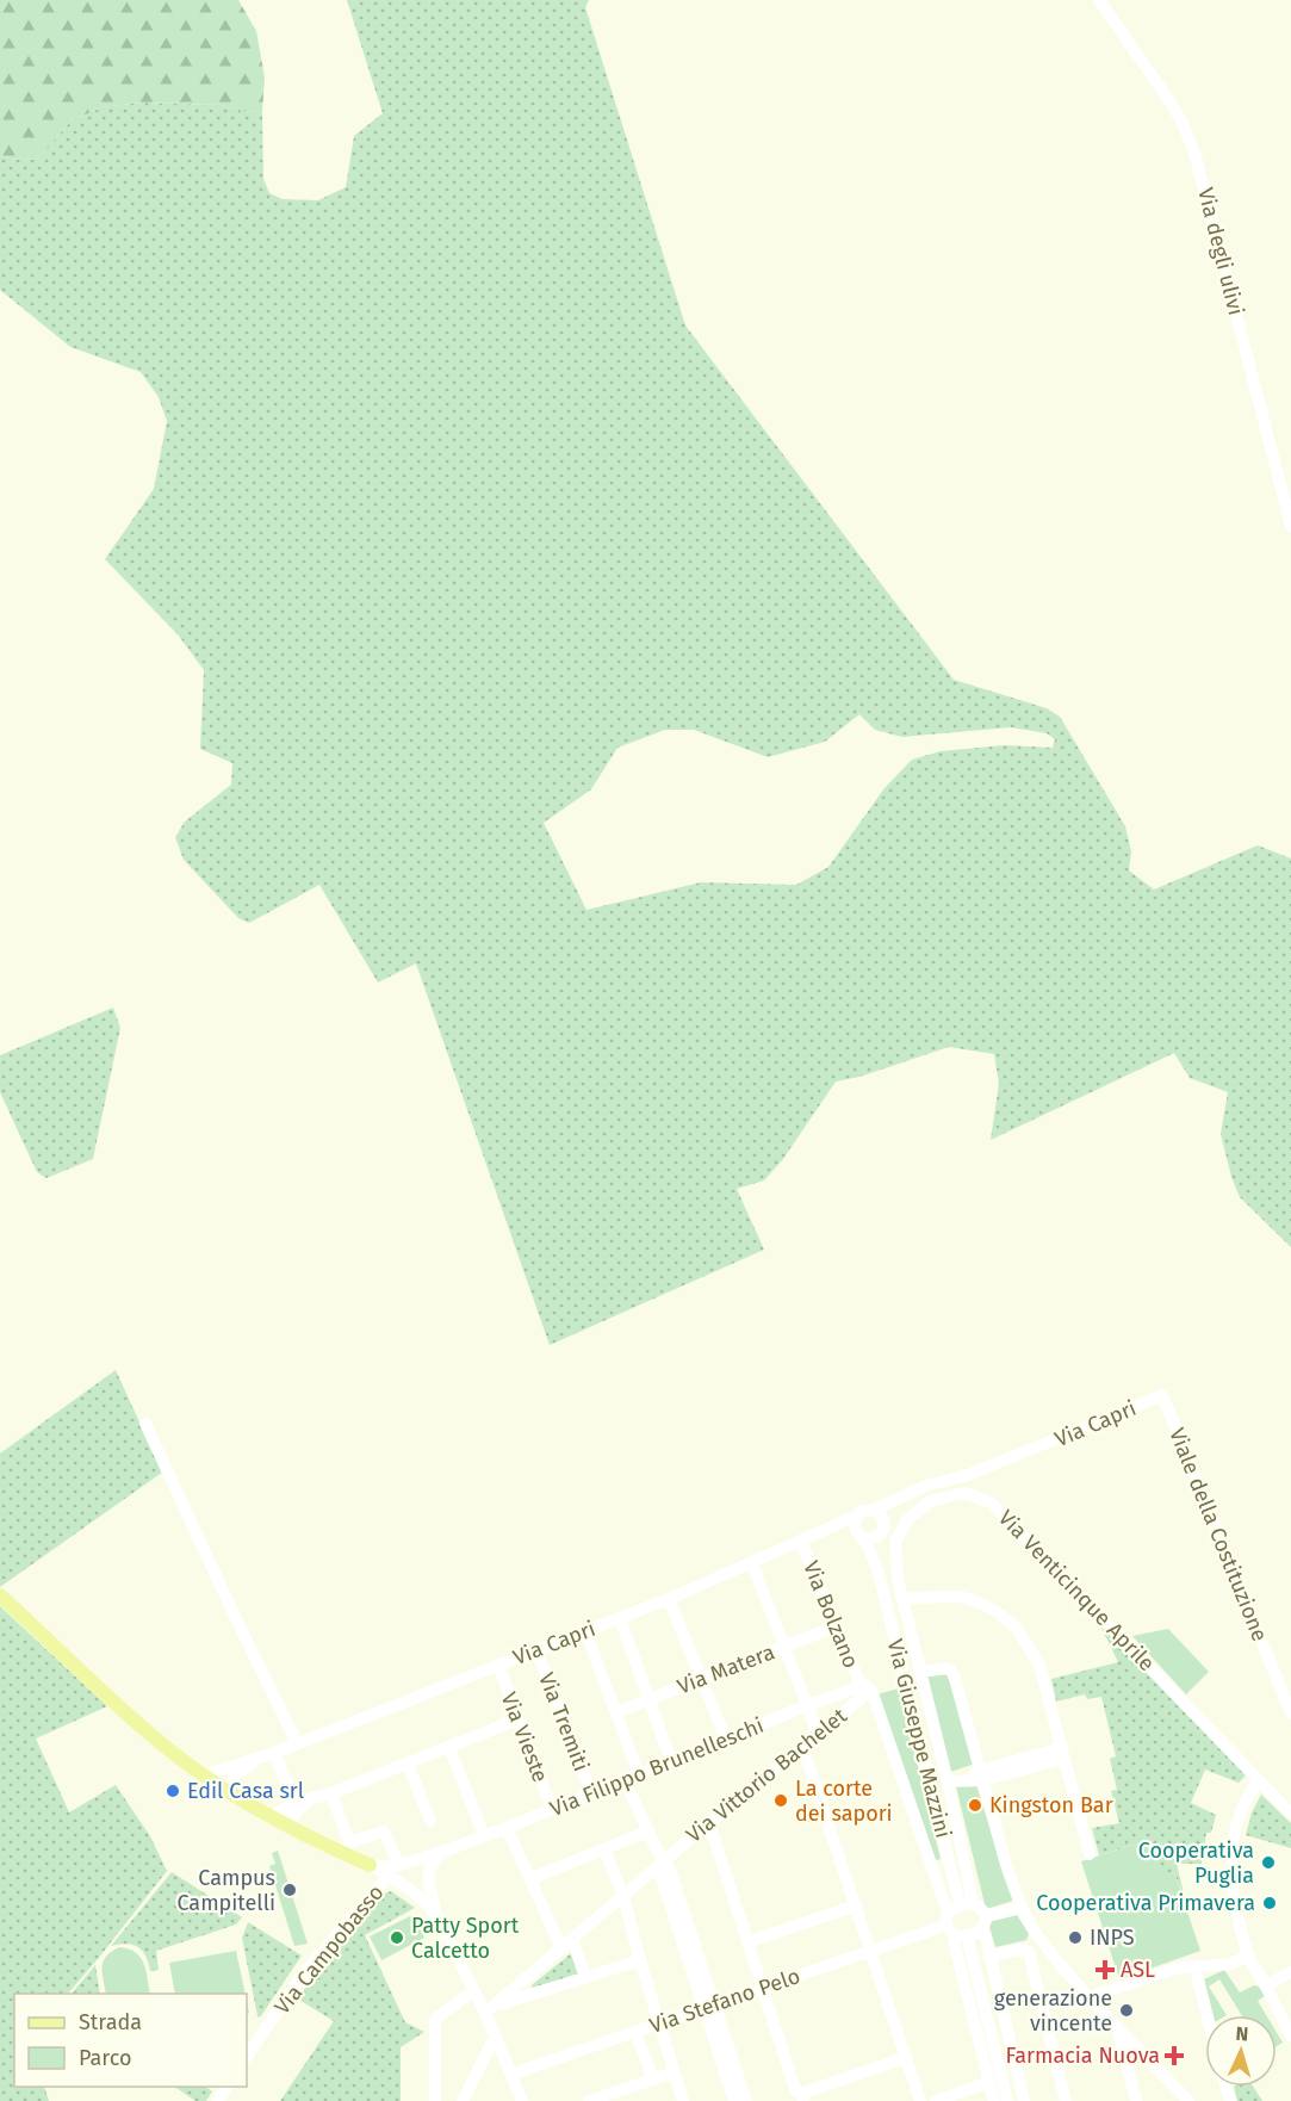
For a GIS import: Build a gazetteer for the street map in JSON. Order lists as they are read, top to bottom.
{
  "streets": {
    "street": [
      "Via degli ulivi",
      "Via Capri",
      "Viale della Costituzione",
      "Via Venticinque Aprile",
      "Via Bolzano",
      "Via Matera",
      "Via Tremiti",
      "Via Vieste",
      "Via Giuseppe Mazzini",
      "Via Filippo Brunelleschi",
      "Via Vittorio Bachelet",
      "Via Campobasso",
      "Via Stefano Pelo"
    ]
  },
  "crossings": [
    ["Via Capri", "Viale della Costituzione"],
    ["Via Capri", "Via Bolzano"],
    ["Via Capri", "Via Tremiti"],
    ["Via Capri", "Via Vieste"],
    ["Via Capri", "Via Giuseppe Mazzini"],
    ["Via Venticinque Aprile", "Via Bolzano"],
    ["Via Venticinque Aprile", "Via Giuseppe Mazzini"],
    ["Via Venticinque Aprile", "Via Stefano Pelo"],
    ["Via Bolzano", "Via Matera"],
    ["Via Bolzano", "Via Giuseppe Mazzini"],
    ["Via Bolzano", "Via Filippo Brunelleschi"],
    ["Via Bolzano", "Via Vittorio Bachelet"],
    ["Via Bolzano", "Via Stefano Pelo"],
    ["Via Tremiti", "Via Filippo Brunelleschi"],
    ["Via Vieste", "Via Filippo Brunelleschi"],
    ["Via Giuseppe Mazzini", "Via Stefano Pelo"],
    ["Via Filippo Brunelleschi", "Via Vittorio Bachelet"]
  ],
  "places": {
    "other": [
      "Edil Casa srl",
      "La corte dei sapori",
      "Kingston Bar",
      "Cooperativa Puglia",
      "Campus Campitelli",
      "Cooperativa Primavera",
      "Patty Sport Calcetto",
      "INPS",
      "generazione vincente"
    ],
    "health": ["ASL", "Farmacia Nuova"]
  },
  "legend": ["Strada", "Parco"],
  "north": "top"
}
